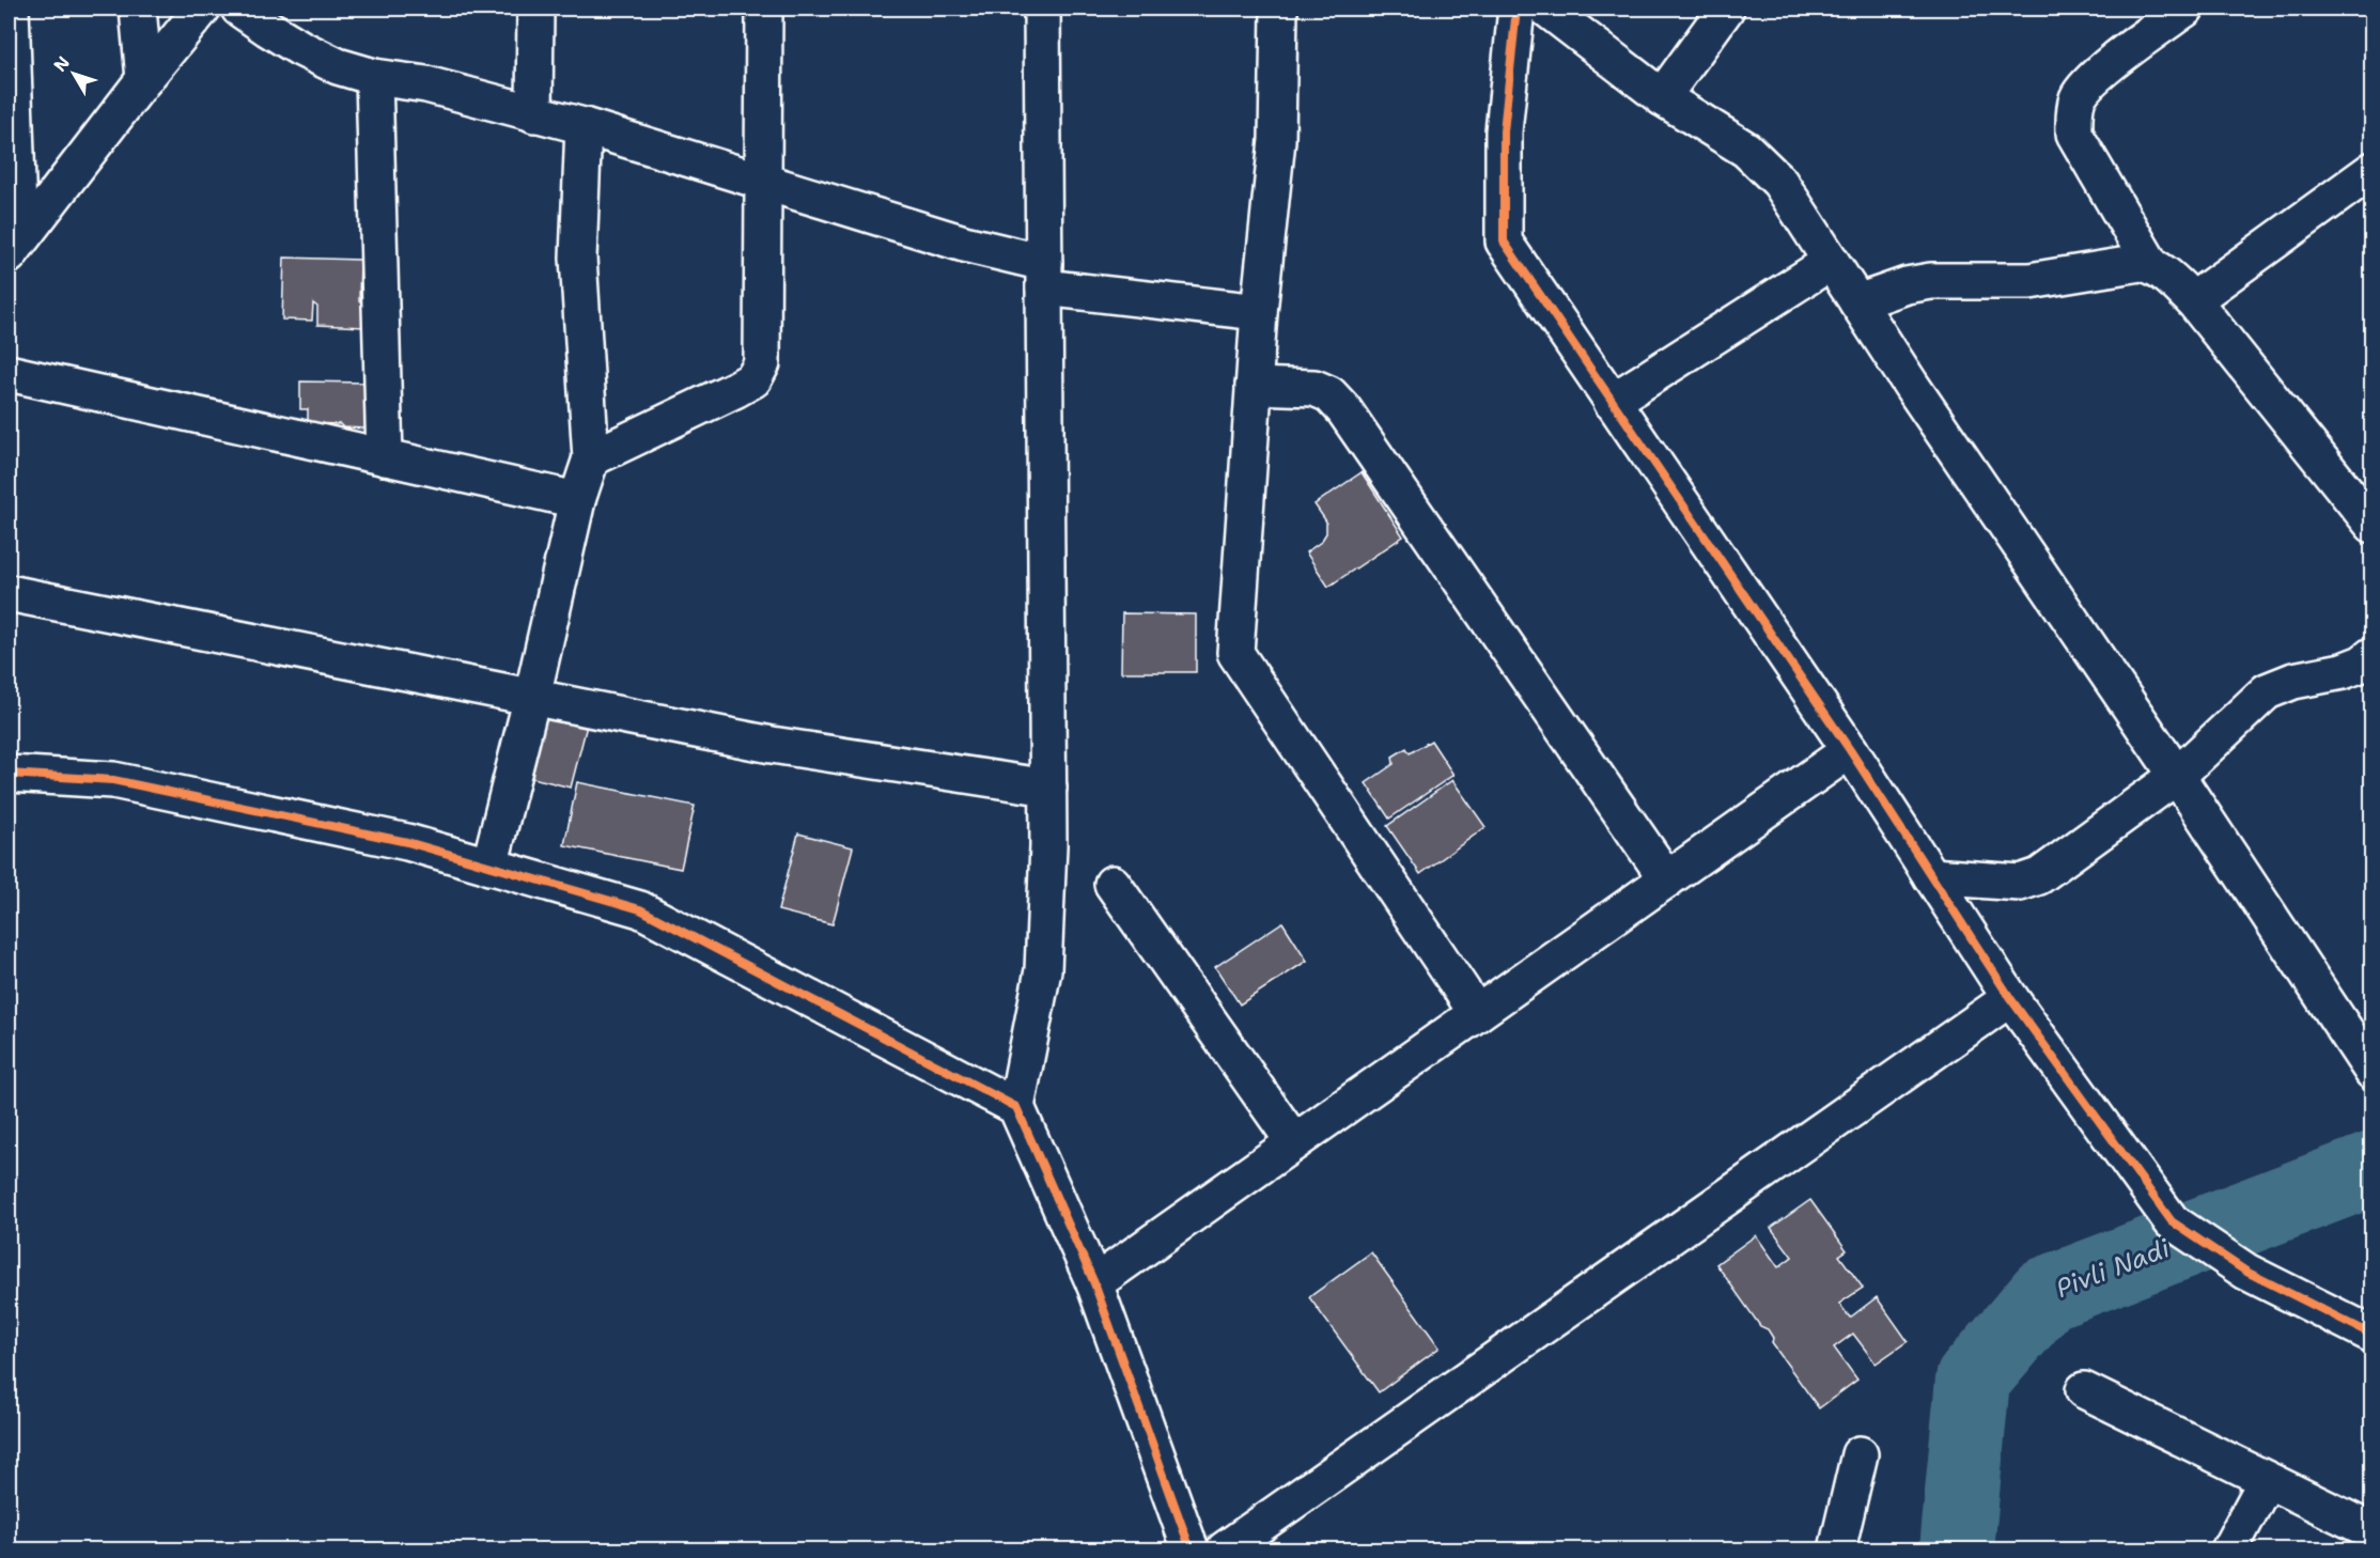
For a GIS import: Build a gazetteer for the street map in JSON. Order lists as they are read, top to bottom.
{
  "water": ["Pivli Nadi"],
  "north": "top left"
}
